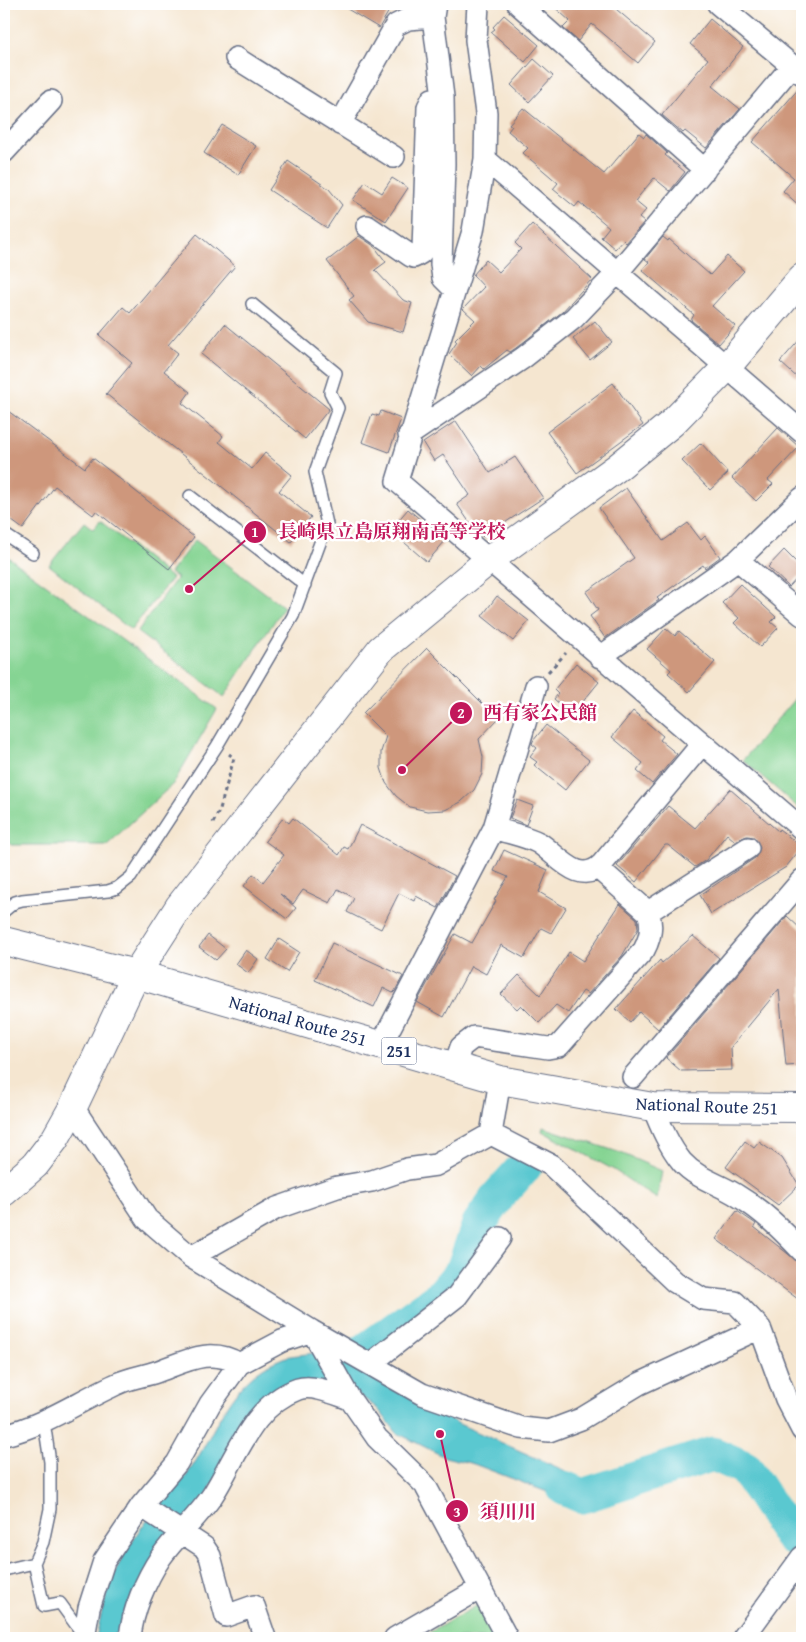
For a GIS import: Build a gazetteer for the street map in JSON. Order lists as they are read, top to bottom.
{
  "streets": {
    "main road": ["National Route 251", "251"]
  },
  "places": ["長崎県立島原翔南高等学校", "西有家公民館", "須川川"]
}
